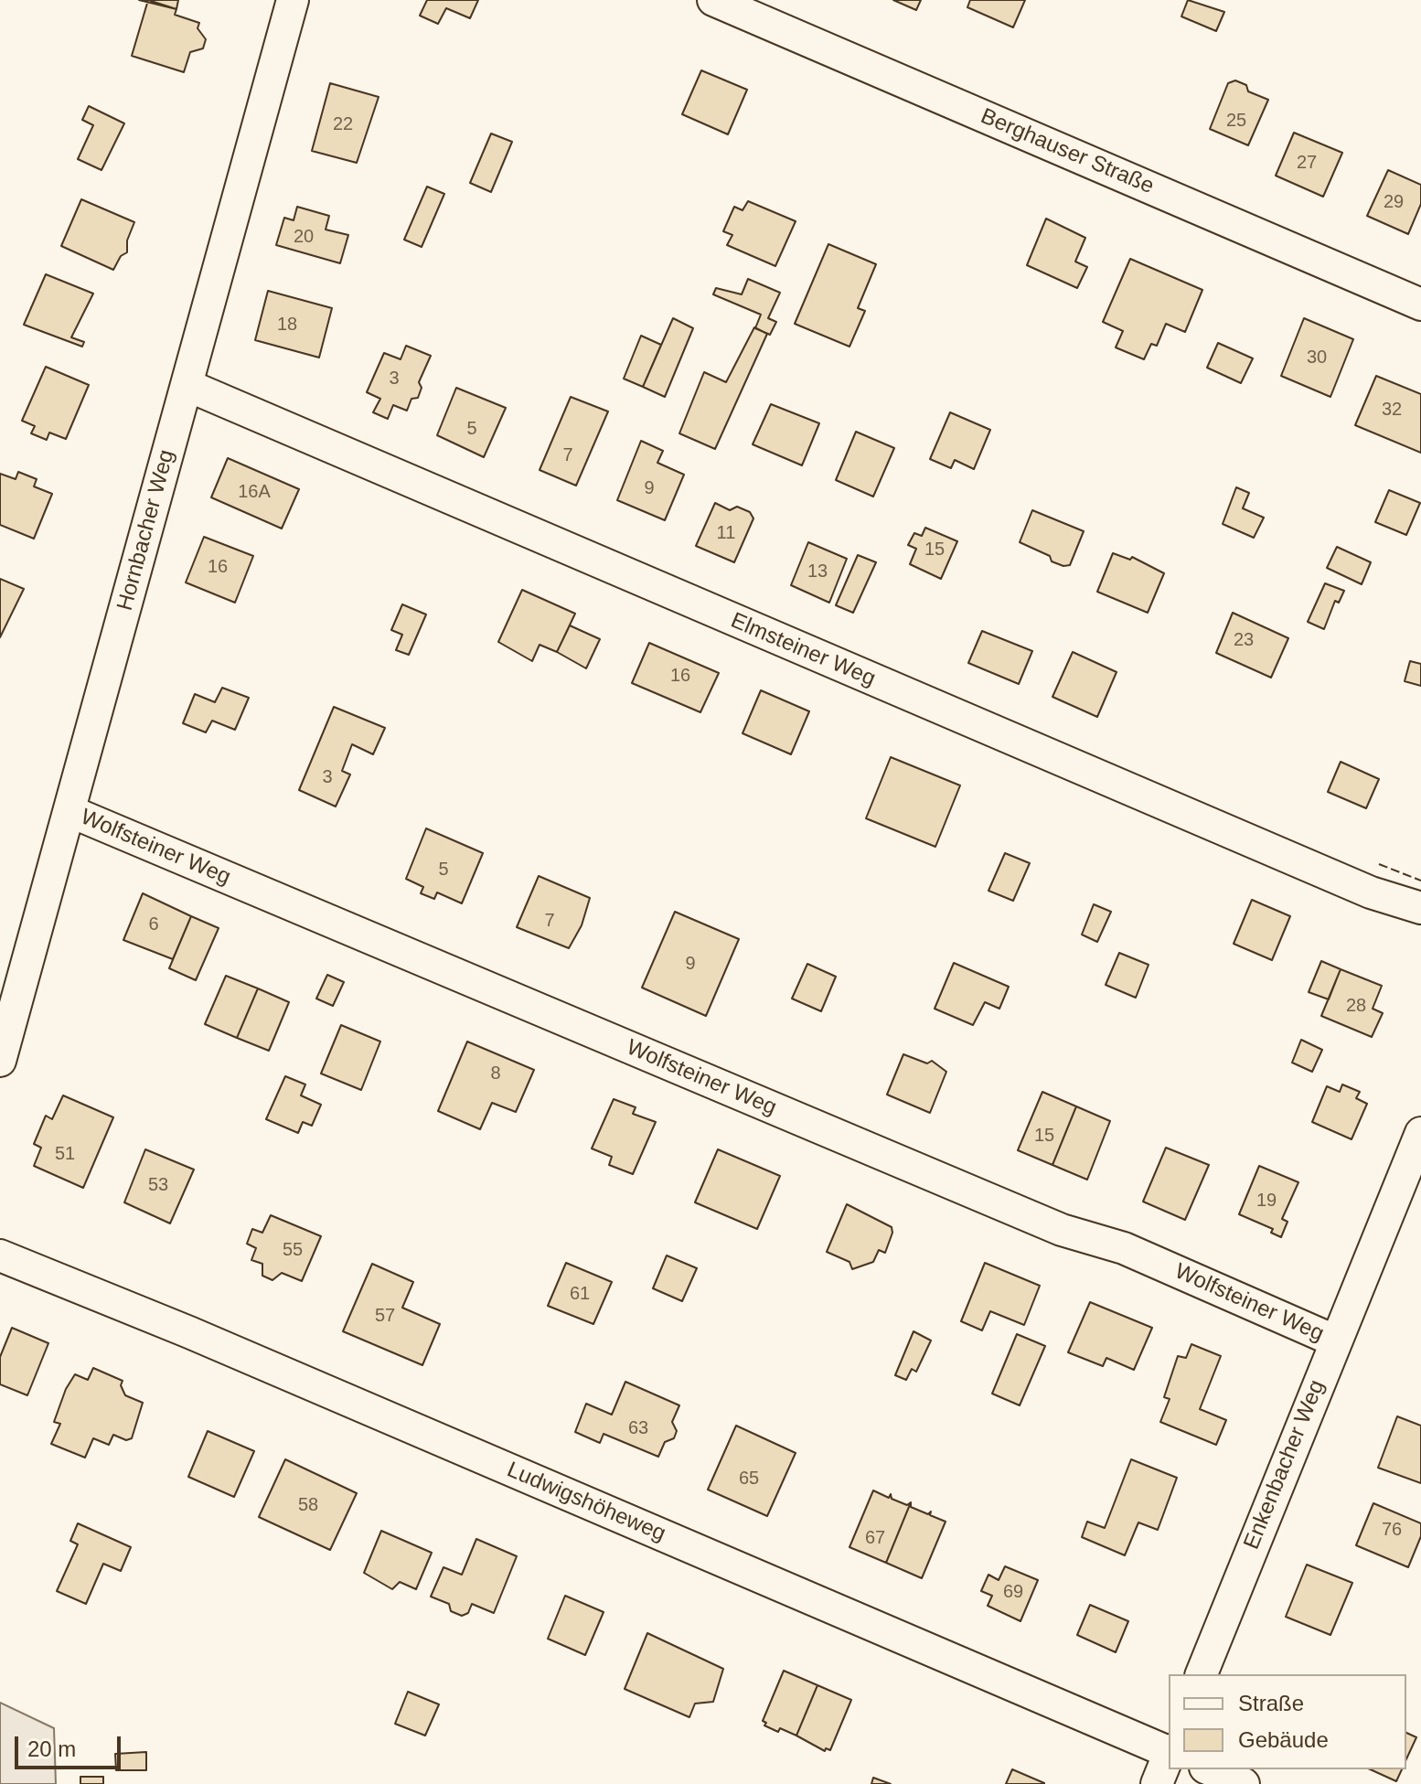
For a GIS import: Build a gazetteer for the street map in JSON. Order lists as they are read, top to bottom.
{
  "streets": {
    "street": [
      "Berghauser Straße",
      "Hornbacher Weg",
      "Elmsteiner Weg",
      "Wolfsteiner Weg",
      "Enkenbacher Weg",
      "Ludwigshöheweg"
    ]
  },
  "crossings": [
    ["Hornbacher Weg", "Elmsteiner Weg"],
    ["Hornbacher Weg", "Wolfsteiner Weg"],
    ["Wolfsteiner Weg", "Enkenbacher Weg"]
  ],
  "house_numbers": [
    "25",
    "22",
    "27",
    "29",
    "20",
    "18",
    "30",
    "3",
    "32",
    "5",
    "7",
    "9",
    "16A",
    "11",
    "15",
    "16",
    "13",
    "23",
    "16",
    "3",
    "5",
    "7",
    "6",
    "9",
    "28",
    "8",
    "15",
    "51",
    "53",
    "19",
    "55",
    "61",
    "57",
    "63",
    "65",
    "58",
    "76",
    "67",
    "69"
  ],
  "legend": ["Straße", "Gebäude"],
  "scale_bar": "20 m"
}
